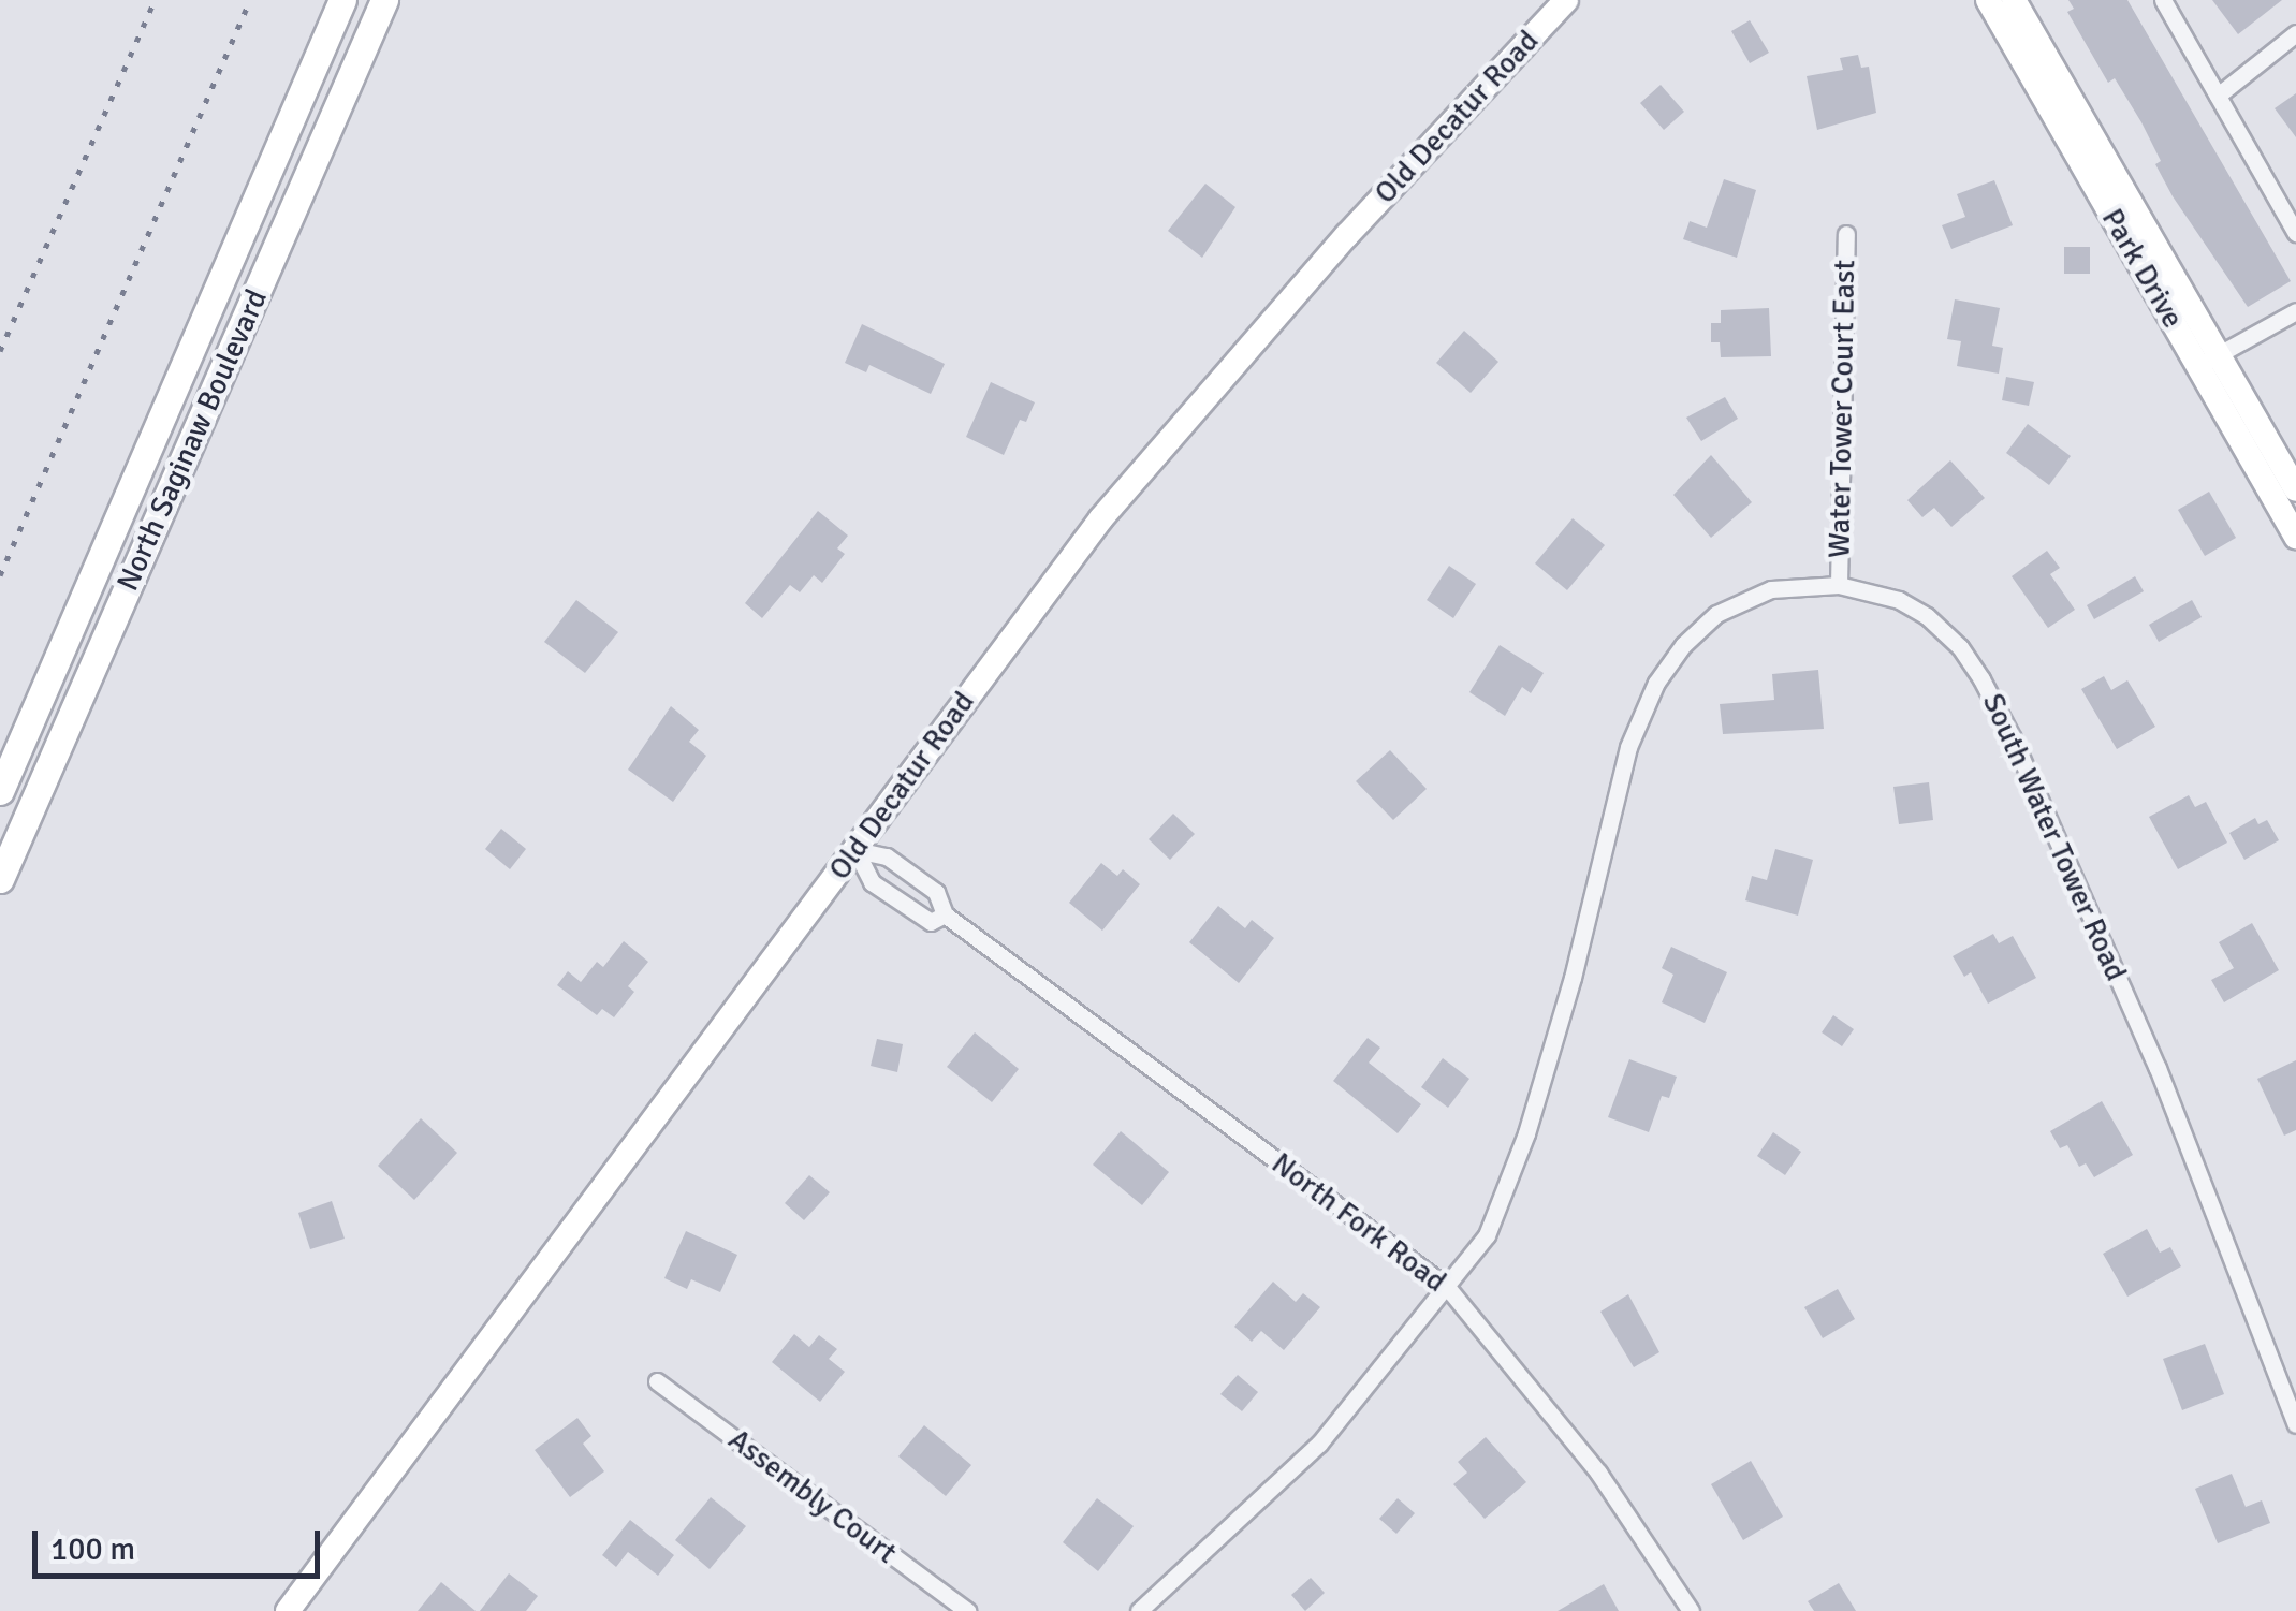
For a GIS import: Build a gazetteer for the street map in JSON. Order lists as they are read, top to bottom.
{
  "streets": {
    "main road": ["North Saginaw Boulevard"],
    "street": [
      "Old Decatur Road",
      "Park Drive",
      "Water Tower Court East",
      "South Water Tower Road",
      "North Fork Road",
      "Assembly Court"
    ]
  },
  "crossings": [
    ["Old Decatur Road", "North Fork Road"],
    ["Water Tower Court East", "South Water Tower Road"],
    ["South Water Tower Road", "North Fork Road"]
  ],
  "scale_bar": "100 m"
}
